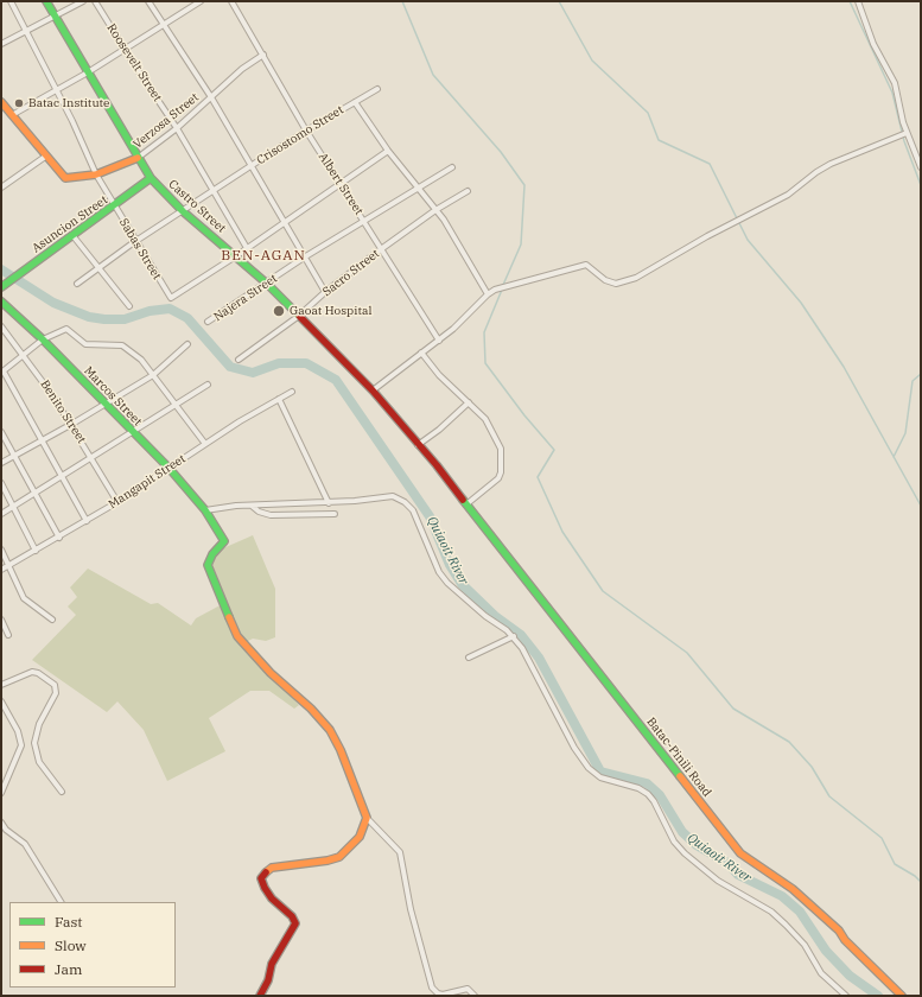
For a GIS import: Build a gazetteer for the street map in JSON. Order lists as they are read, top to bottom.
{
  "streets": {
    "main road": [
      "Verzosa Street",
      "Castro Street",
      "Asuncion Street",
      "Marcos Street",
      "Batac-Pinili Road"
    ],
    "street": [
      "Roosevelt Street",
      "Crisostomo Street",
      "Albert Street",
      "Sabas Street",
      "Sacro Street",
      "Najera Street",
      "Benito Street",
      "Mangapit Street"
    ]
  },
  "crossings": [
    ["Roosevelt Street", "Verzosa Street"],
    ["Roosevelt Street", "Crisostomo Street"],
    ["Verzosa Street", "Albert Street"],
    ["Verzosa Street", "Castro Street"],
    ["Verzosa Street", "Sabas Street"],
    ["Crisostomo Street", "Albert Street"],
    ["Crisostomo Street", "Castro Street"],
    ["Crisostomo Street", "Sabas Street"],
    ["Crisostomo Street", "Sacro Street"],
    ["Crisostomo Street", "Najera Street"],
    ["Albert Street", "Sacro Street"],
    ["Albert Street", "Najera Street"],
    ["Castro Street", "Asuncion Street"],
    ["Castro Street", "Sabas Street"],
    ["Castro Street", "Sacro Street"],
    ["Castro Street", "Najera Street"],
    ["Castro Street", "Batac-Pinili Road"],
    ["Asuncion Street", "Sabas Street"],
    ["Marcos Street", "Mangapit Street"],
    ["Benito Street", "Mangapit Street"]
  ],
  "districts": ["BEN-AGAN"],
  "water": ["Quiaoit River"],
  "places": ["Batac Institute", "Gaoat Hospital"],
  "legend": ["Fast", "Slow", "Jam"]
}
